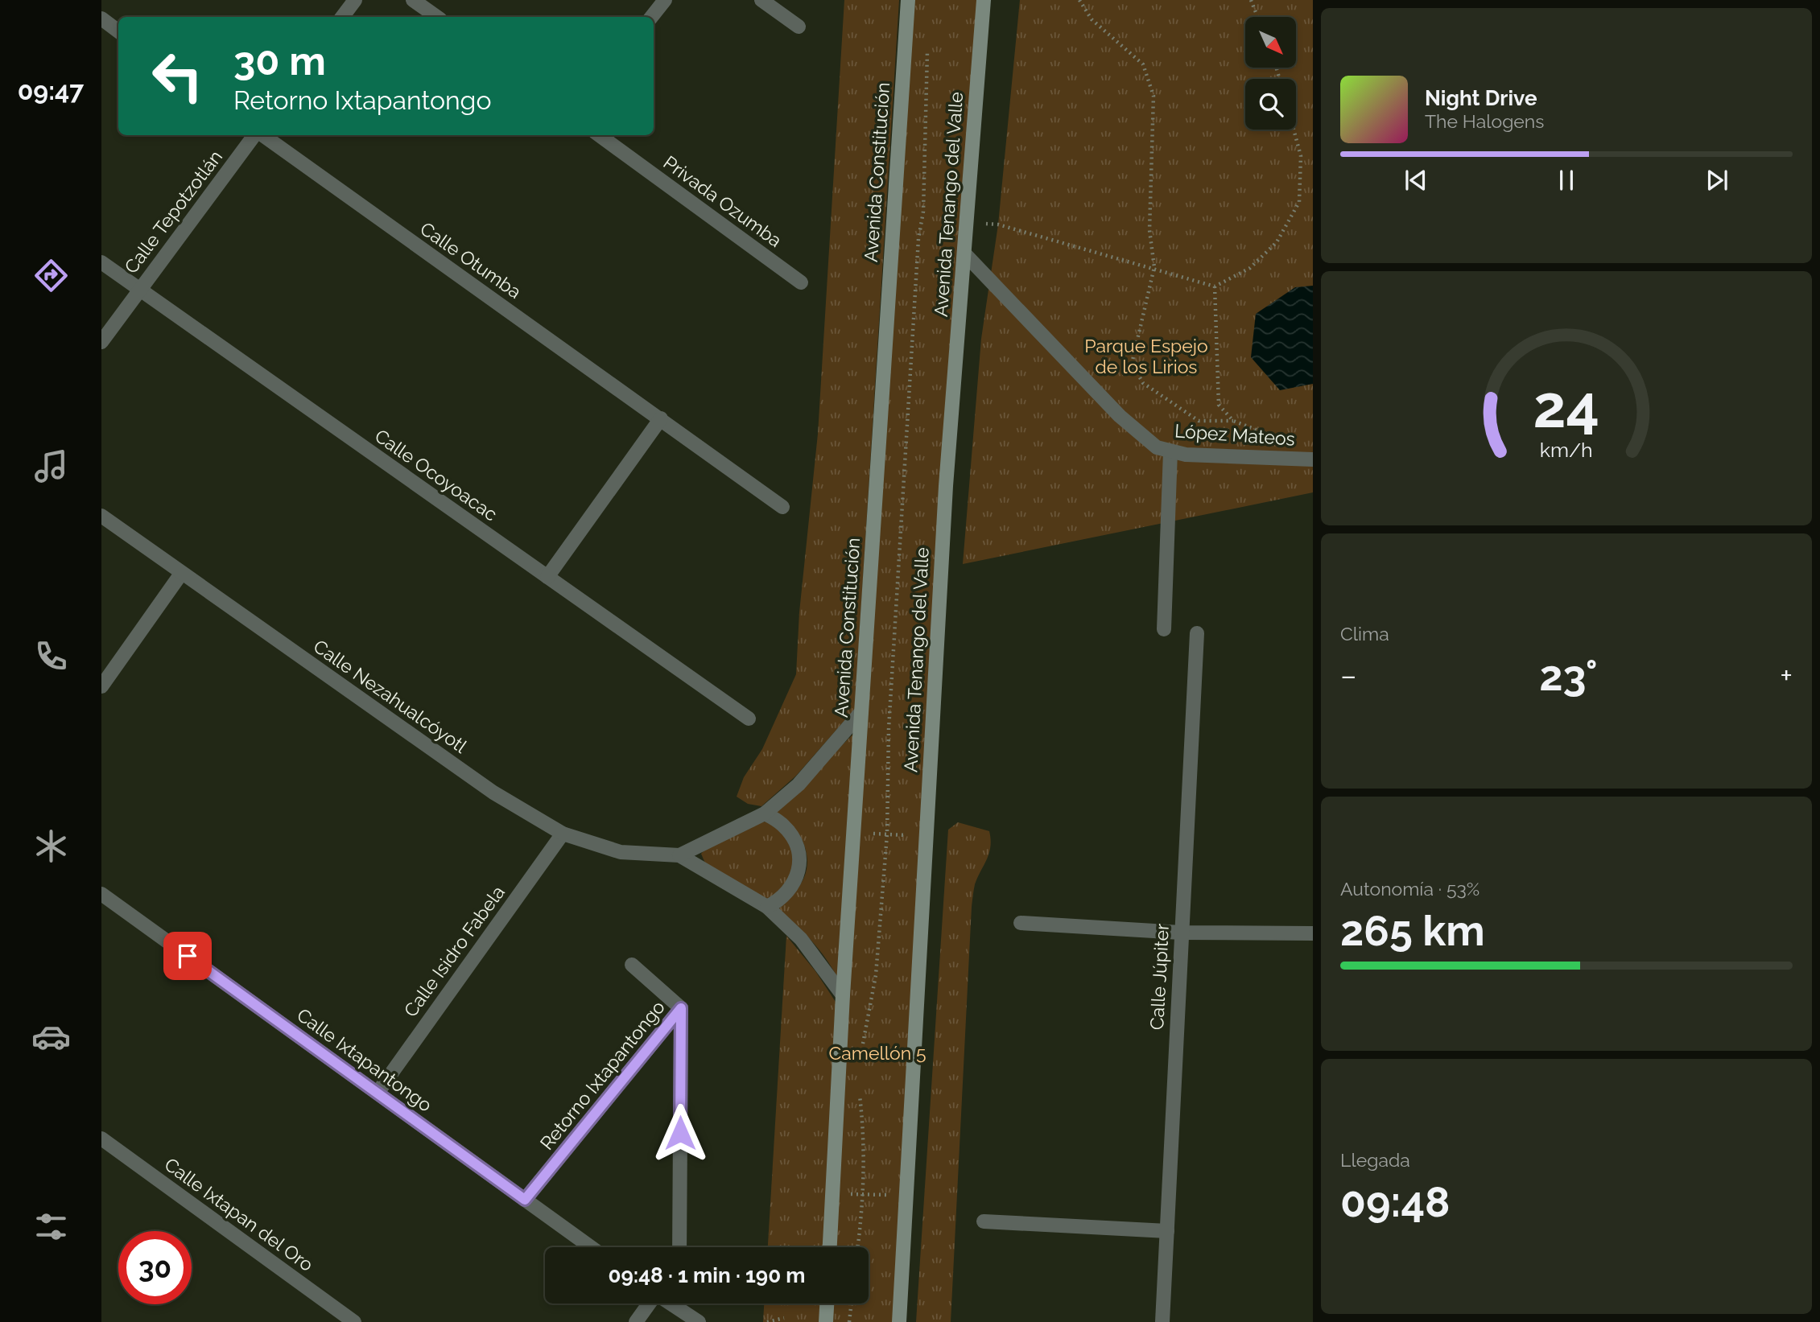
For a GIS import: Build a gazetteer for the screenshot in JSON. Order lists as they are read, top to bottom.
{
  "streets": {
    "main road": ["Avenida Constitución", "Avenida Tenango del Valle"],
    "street": [
      "Privada Ozumba",
      "Calle Tepotzotlán",
      "Calle Otumba",
      "López Mateos",
      "Calle Ocoyoacac",
      "Calle Nezahualcóyotl",
      "Calle Isidro Fabela",
      "Calle Júpiter",
      "Calle Ixtapantongo",
      "Retorno Ixtapantongo",
      "Calle Ixtapan del Oro"
    ]
  },
  "crossings": [
    ["Avenida Constitución", "Calle Nezahualcóyotl"],
    ["Avenida Tenango del Valle", "López Mateos"],
    ["Calle Tepotzotlán", "Calle Ocoyoacac"],
    ["Calle Nezahualcóyotl", "Calle Isidro Fabela"],
    ["Calle Isidro Fabela", "Calle Ixtapantongo"],
    ["Calle Ixtapantongo", "Retorno Ixtapantongo"]
  ],
  "parks": ["Parque Espejo de los Lirios", "Camellón 5"],
  "north": "bottom right",
  "page": {
    "tabs": "09:47",
    "turn": ["30 m", "Retorno Ixtapantongo"],
    "song": ["Night Drive", "The Halogens"],
    "tile": [
      "Clima",
      ["Autonomía · 53%", "265 km"],
      ["Llegada", "09:48"]
    ],
    "heat": ["−", "23°", "+"],
    "limit": "30",
    "trip": "09:48 · 1 min · 190 m",
    "gauge": ["24", "km/h"]
  }
}
